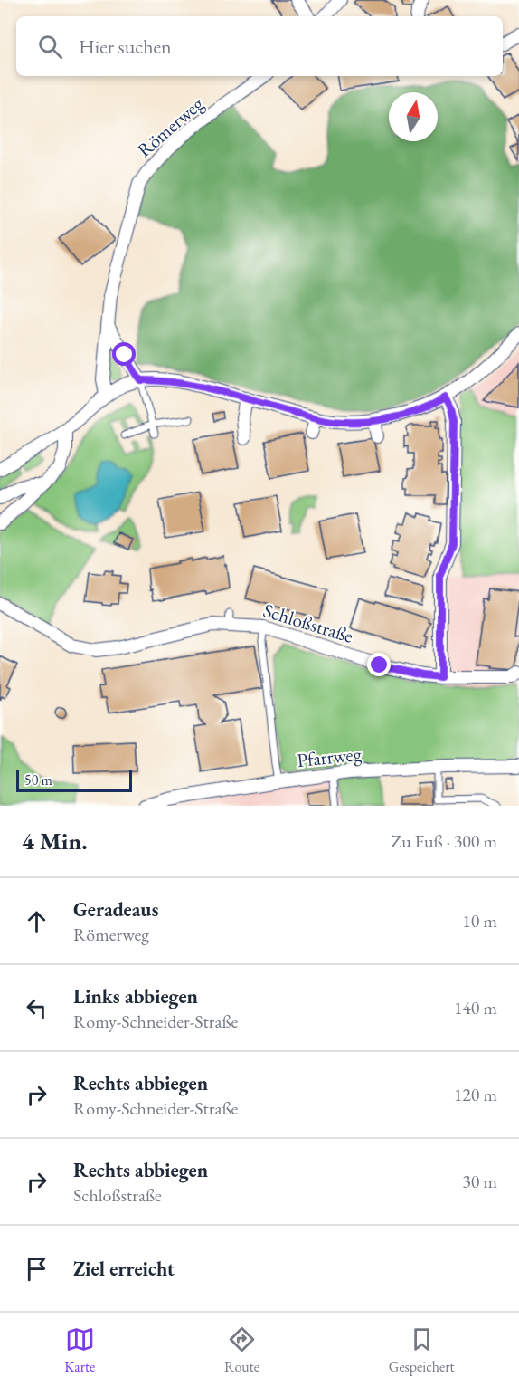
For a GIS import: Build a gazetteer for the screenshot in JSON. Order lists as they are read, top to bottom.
{
  "streets": {
    "street": ["Römerweg", "Schloßstraße", "Pfarrweg"]
  },
  "scale_bar": "50 m",
  "north": "top",
  "page": {
    "search": "Hier suchen",
    "scale": "50 m",
    "heading": ["4 Min.", "Zu Fuß · 300 m"],
    "list": [
      ["Geradeaus", "Römerweg", "10 m"],
      ["Links abbiegen", "Romy-Schneider-Straße", "140 m"],
      ["Rechts abbiegen", "Romy-Schneider-Straße", "120 m"],
      ["Rechts abbiegen", "Schloßstraße", "30 m"],
      "Ziel erreicht"
    ],
    "nav": ["Karte", "Route", "Gespeichert"]
  }
}
